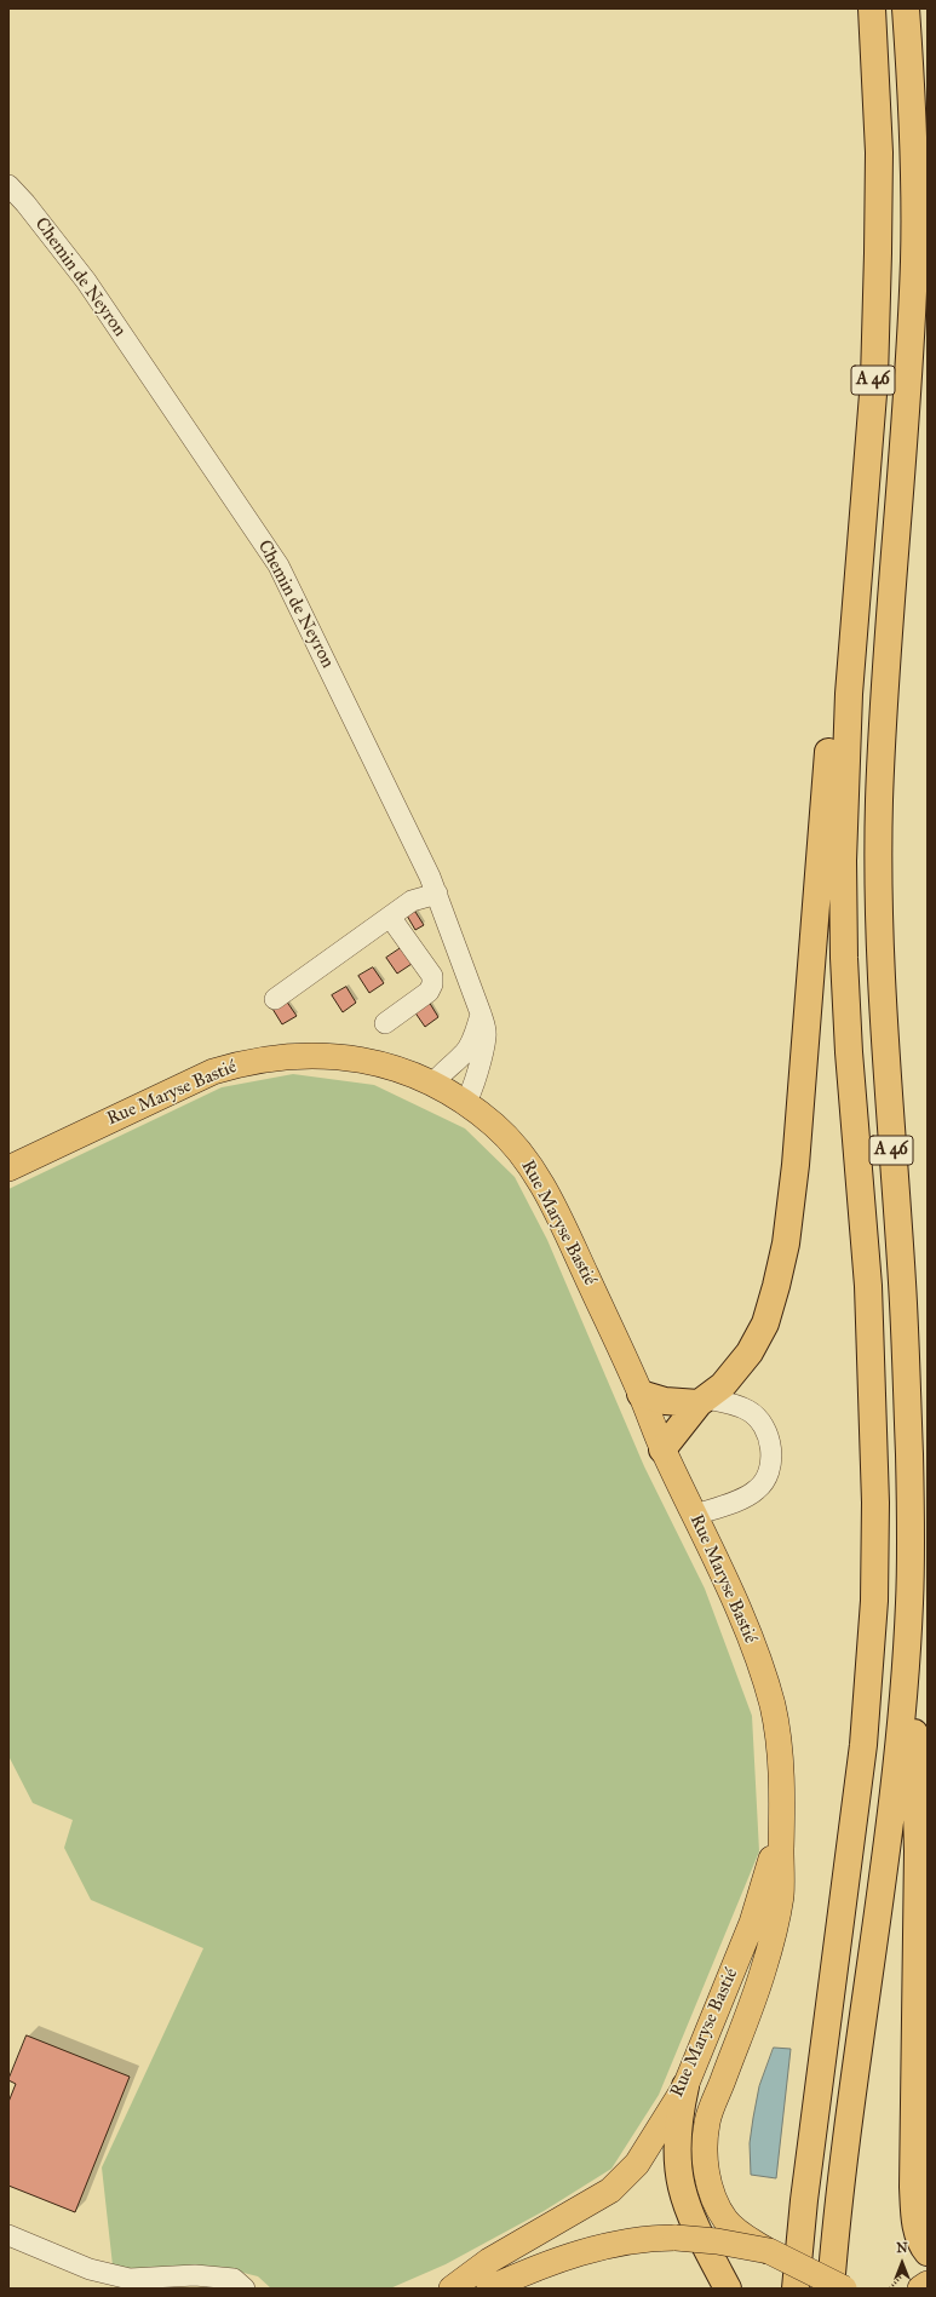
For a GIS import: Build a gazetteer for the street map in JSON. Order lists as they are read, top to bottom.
{
  "streets": {
    "highway": ["A 46"],
    "main road": ["Rue Maryse Bastié"],
    "street": ["Chemin de Neyron"]
  },
  "crossings": [
    ["Chemin de Neyron", "Rue Maryse Bastié"]
  ],
  "north": "top"
}
